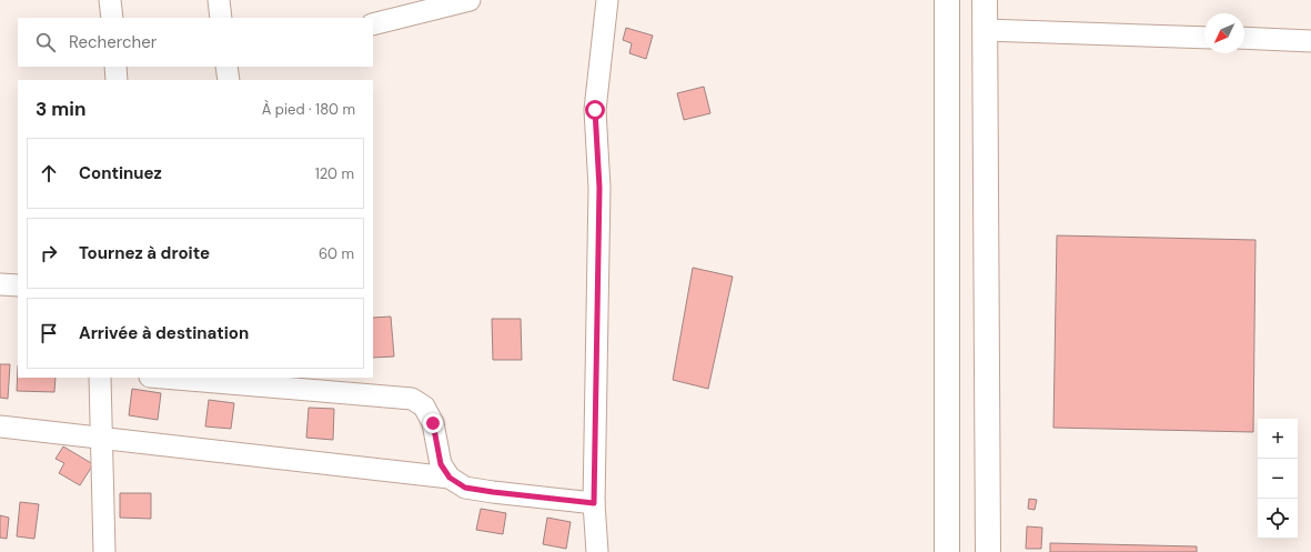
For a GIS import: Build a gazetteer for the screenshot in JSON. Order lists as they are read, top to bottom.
{
  "north": "bottom left",
  "page": {
    "search": "Rechercher",
    "heading": ["3 min", "À pied · 180 m"],
    "list": [
      ["Continuez", "120 m"],
      ["Tournez à droite", "60 m"],
      "Arrivée à destination"
    ],
    "map_buttons": ["+", "−"]
  }
}
